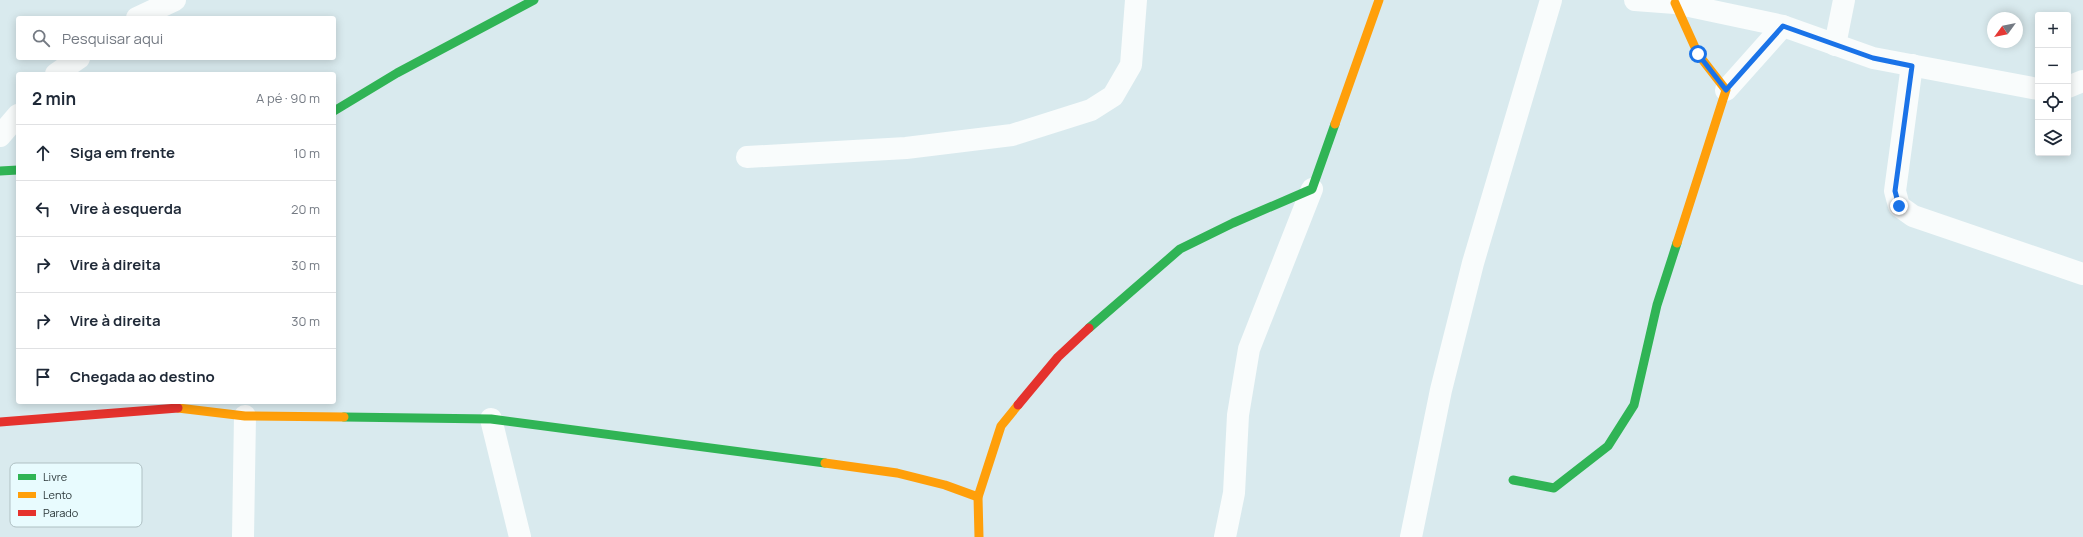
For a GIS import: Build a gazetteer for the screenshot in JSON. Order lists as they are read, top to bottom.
{
  "legend": ["Livre", "Lento", "Parado"],
  "north": "bottom left",
  "page": {
    "map_buttons": ["+", "−"],
    "search": "Pesquisar aqui",
    "heading": ["2 min", "A pé · 90 m"],
    "list": [
      ["Siga em frente", "10 m"],
      ["Vire à esquerda", "20 m"],
      ["Vire à direita", "30 m"],
      ["Vire à direita", "30 m"],
      "Chegada ao destino"
    ]
  }
}
